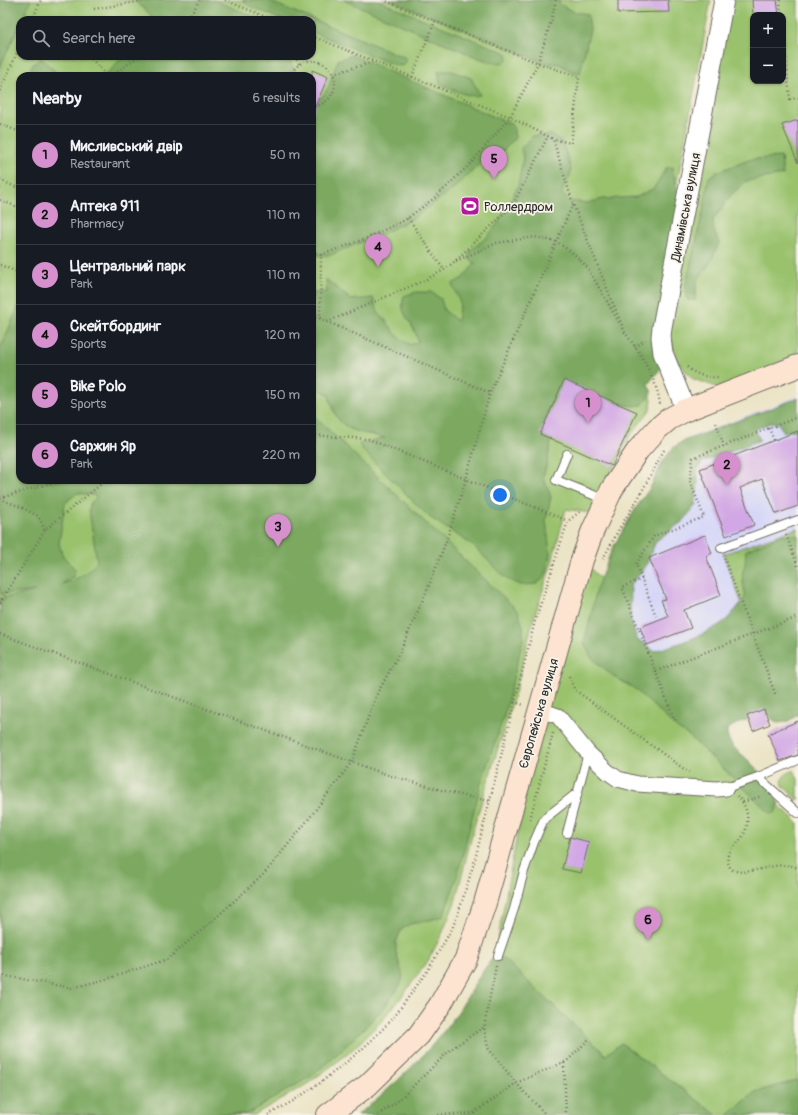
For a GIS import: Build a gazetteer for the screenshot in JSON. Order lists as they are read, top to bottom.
{
  "streets": {
    "main road": ["Європейська вулиця"],
    "street": ["Динамівська вулиця"]
  },
  "crossings": [
    ["Динамівська вулиця", "Європейська вулиця"]
  ],
  "places": {
    "sports": ["Роллердром"]
  },
  "page": {
    "map_buttons": ["+", "−"],
    "search": "Search here",
    "heading": ["Nearby", "6 results"],
    "list": [
      {
        "mark": "1",
        "name": "Мисливський двір",
        "note": "Restaurant",
        "value": "50 m"
      },
      {
        "mark": "2",
        "name": "Аптека 911",
        "note": "Pharmacy",
        "value": "110 m"
      },
      {
        "mark": "3",
        "name": "Центральний парк",
        "note": "Park",
        "value": "110 m"
      },
      {
        "mark": "4",
        "name": "Скейтбординг",
        "note": "Sports",
        "value": "120 m"
      },
      {
        "mark": "5",
        "name": "Bike Polo",
        "note": "Sports",
        "value": "150 m"
      },
      {
        "mark": "6",
        "name": "Саржин Яр",
        "note": "Park",
        "value": "220 m"
      }
    ],
    "pins": [
      "5",
      "4",
      "1",
      "2",
      "3",
      "6"
    ]
  }
}
